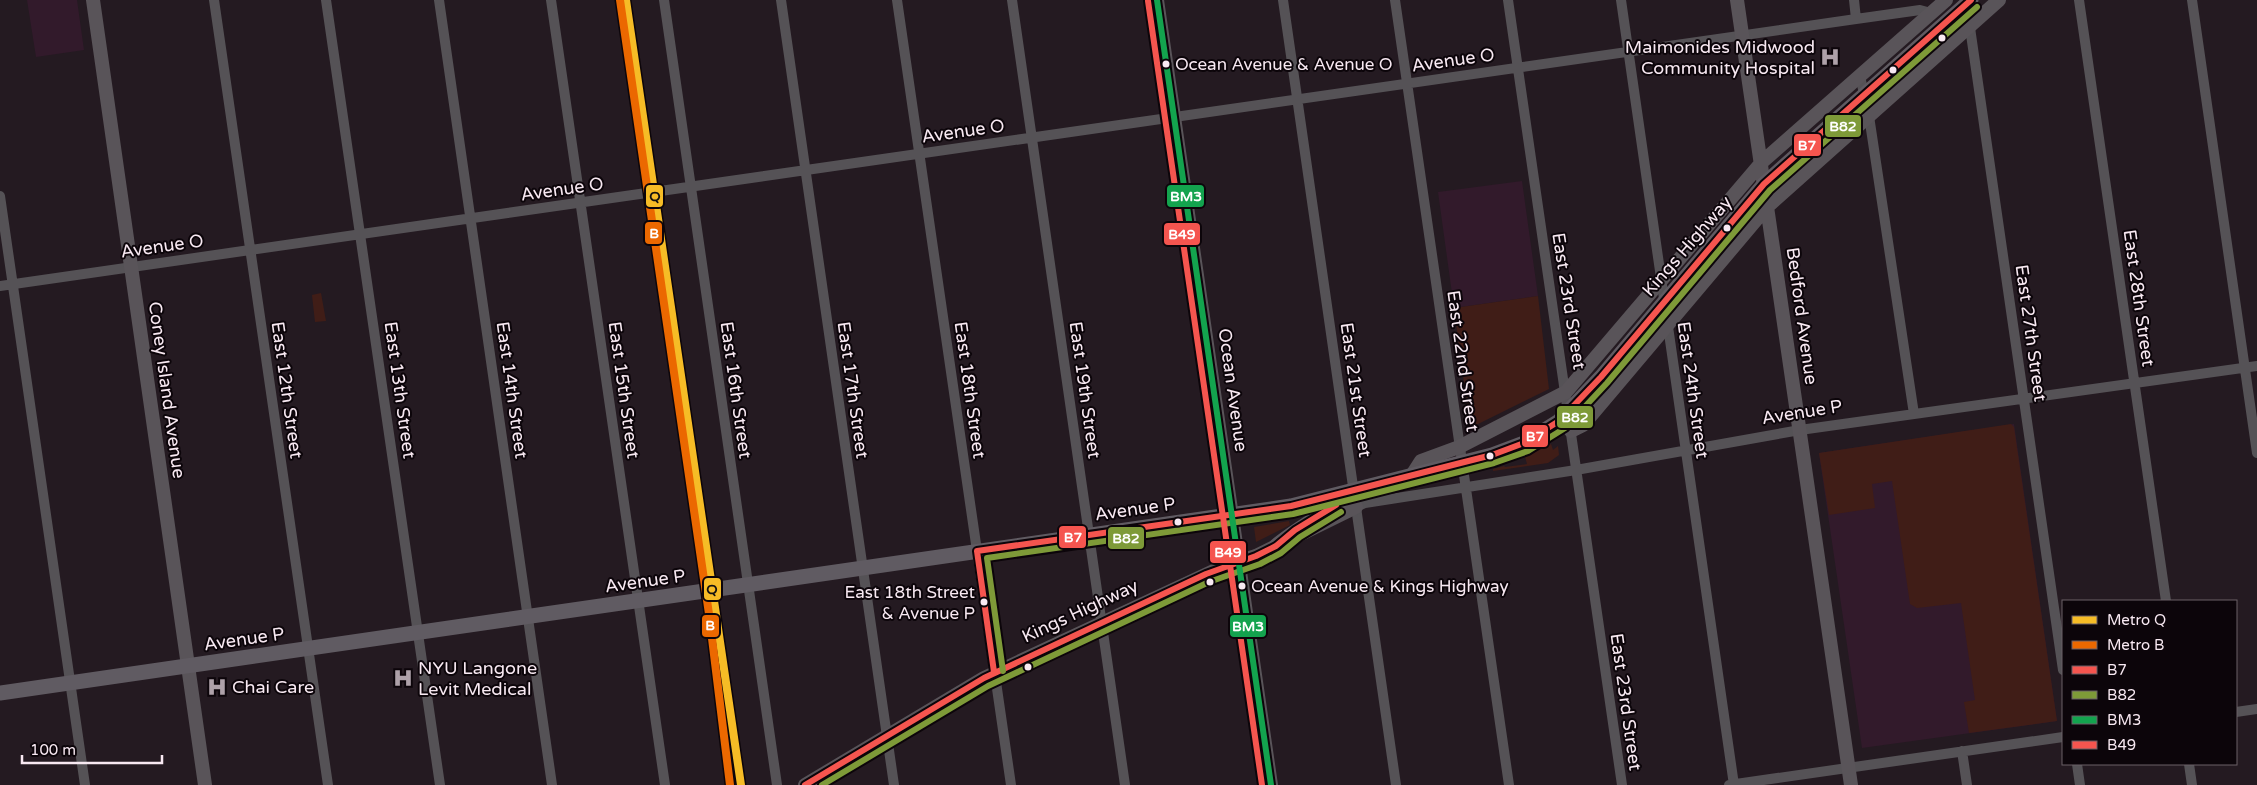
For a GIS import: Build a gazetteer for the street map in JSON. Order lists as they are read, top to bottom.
{
  "streets": {
    "main road": [
      "Kings Highway",
      "Bedford Avenue",
      "Coney Island Avenue",
      "Ocean Avenue",
      "Avenue P"
    ],
    "street": [
      "Avenue O",
      "East 28th Street",
      "East 23rd Street",
      "East 27th Street",
      "East 22nd Street",
      "East 12th Street",
      "East 13th Street",
      "East 14th Street",
      "East 15th Street",
      "East 16th Street",
      "East 17th Street",
      "East 18th Street",
      "East 19th Street",
      "East 21st Street",
      "East 24th Street"
    ]
  },
  "crossings": [
    ["Avenue O", "Kings Highway"],
    ["Avenue O", "East 23rd Street"],
    ["Avenue O", "Bedford Avenue"],
    ["Avenue O", "East 22nd Street"],
    ["Avenue O", "Coney Island Avenue"],
    ["Avenue O", "East 12th Street"],
    ["Avenue O", "East 13th Street"],
    ["Avenue O", "East 14th Street"],
    ["Avenue O", "East 15th Street"],
    ["Avenue O", "East 16th Street"],
    ["Avenue O", "East 17th Street"],
    ["Avenue O", "East 18th Street"],
    ["Avenue O", "East 19th Street"],
    ["Avenue O", "Ocean Avenue"],
    ["Avenue O", "East 21st Street"],
    ["Avenue O", "East 24th Street"],
    ["Kings Highway", "East 23rd Street"],
    ["Kings Highway", "Bedford Avenue"],
    ["Kings Highway", "East 27th Street"],
    ["Kings Highway", "East 22nd Street"],
    ["Kings Highway", "East 17th Street"],
    ["Kings Highway", "East 18th Street"],
    ["Kings Highway", "East 19th Street"],
    ["Kings Highway", "Ocean Avenue"],
    ["Kings Highway", "East 21st Street"],
    ["Kings Highway", "East 24th Street"],
    ["Kings Highway", "Avenue P"],
    ["East 28th Street", "Avenue P"],
    ["East 23rd Street", "Avenue P"],
    ["Bedford Avenue", "Avenue P"],
    ["East 27th Street", "Avenue P"],
    ["East 22nd Street", "Avenue P"],
    ["Coney Island Avenue", "Avenue P"],
    ["East 12th Street", "Avenue P"],
    ["East 13th Street", "Avenue P"],
    ["East 14th Street", "Avenue P"],
    ["East 15th Street", "Avenue P"],
    ["East 16th Street", "Avenue P"],
    ["East 17th Street", "Avenue P"],
    ["East 18th Street", "Avenue P"],
    ["East 19th Street", "Avenue P"],
    ["Ocean Avenue", "Avenue P"],
    ["East 21st Street", "Avenue P"],
    ["East 24th Street", "Avenue P"]
  ],
  "places": {
    "hospital": ["Maimonides Midwood Community Hospital", "NYU Langone Levit Medical", "Chai Care"],
    "other": ["Ocean Avenue & Avenue O", "Ocean Avenue & Kings Highway", "East 18th Street & Avenue P"]
  },
  "lines": [
    "metro line Q",
    "metro line B",
    "transit line B7",
    "transit line BM3",
    "transit line B49",
    "transit line B82"
  ],
  "legend": [
    "Metro Q",
    "Metro B",
    "B7",
    "B82",
    "BM3",
    "B49"
  ],
  "scale_bar": "100 m"
}
